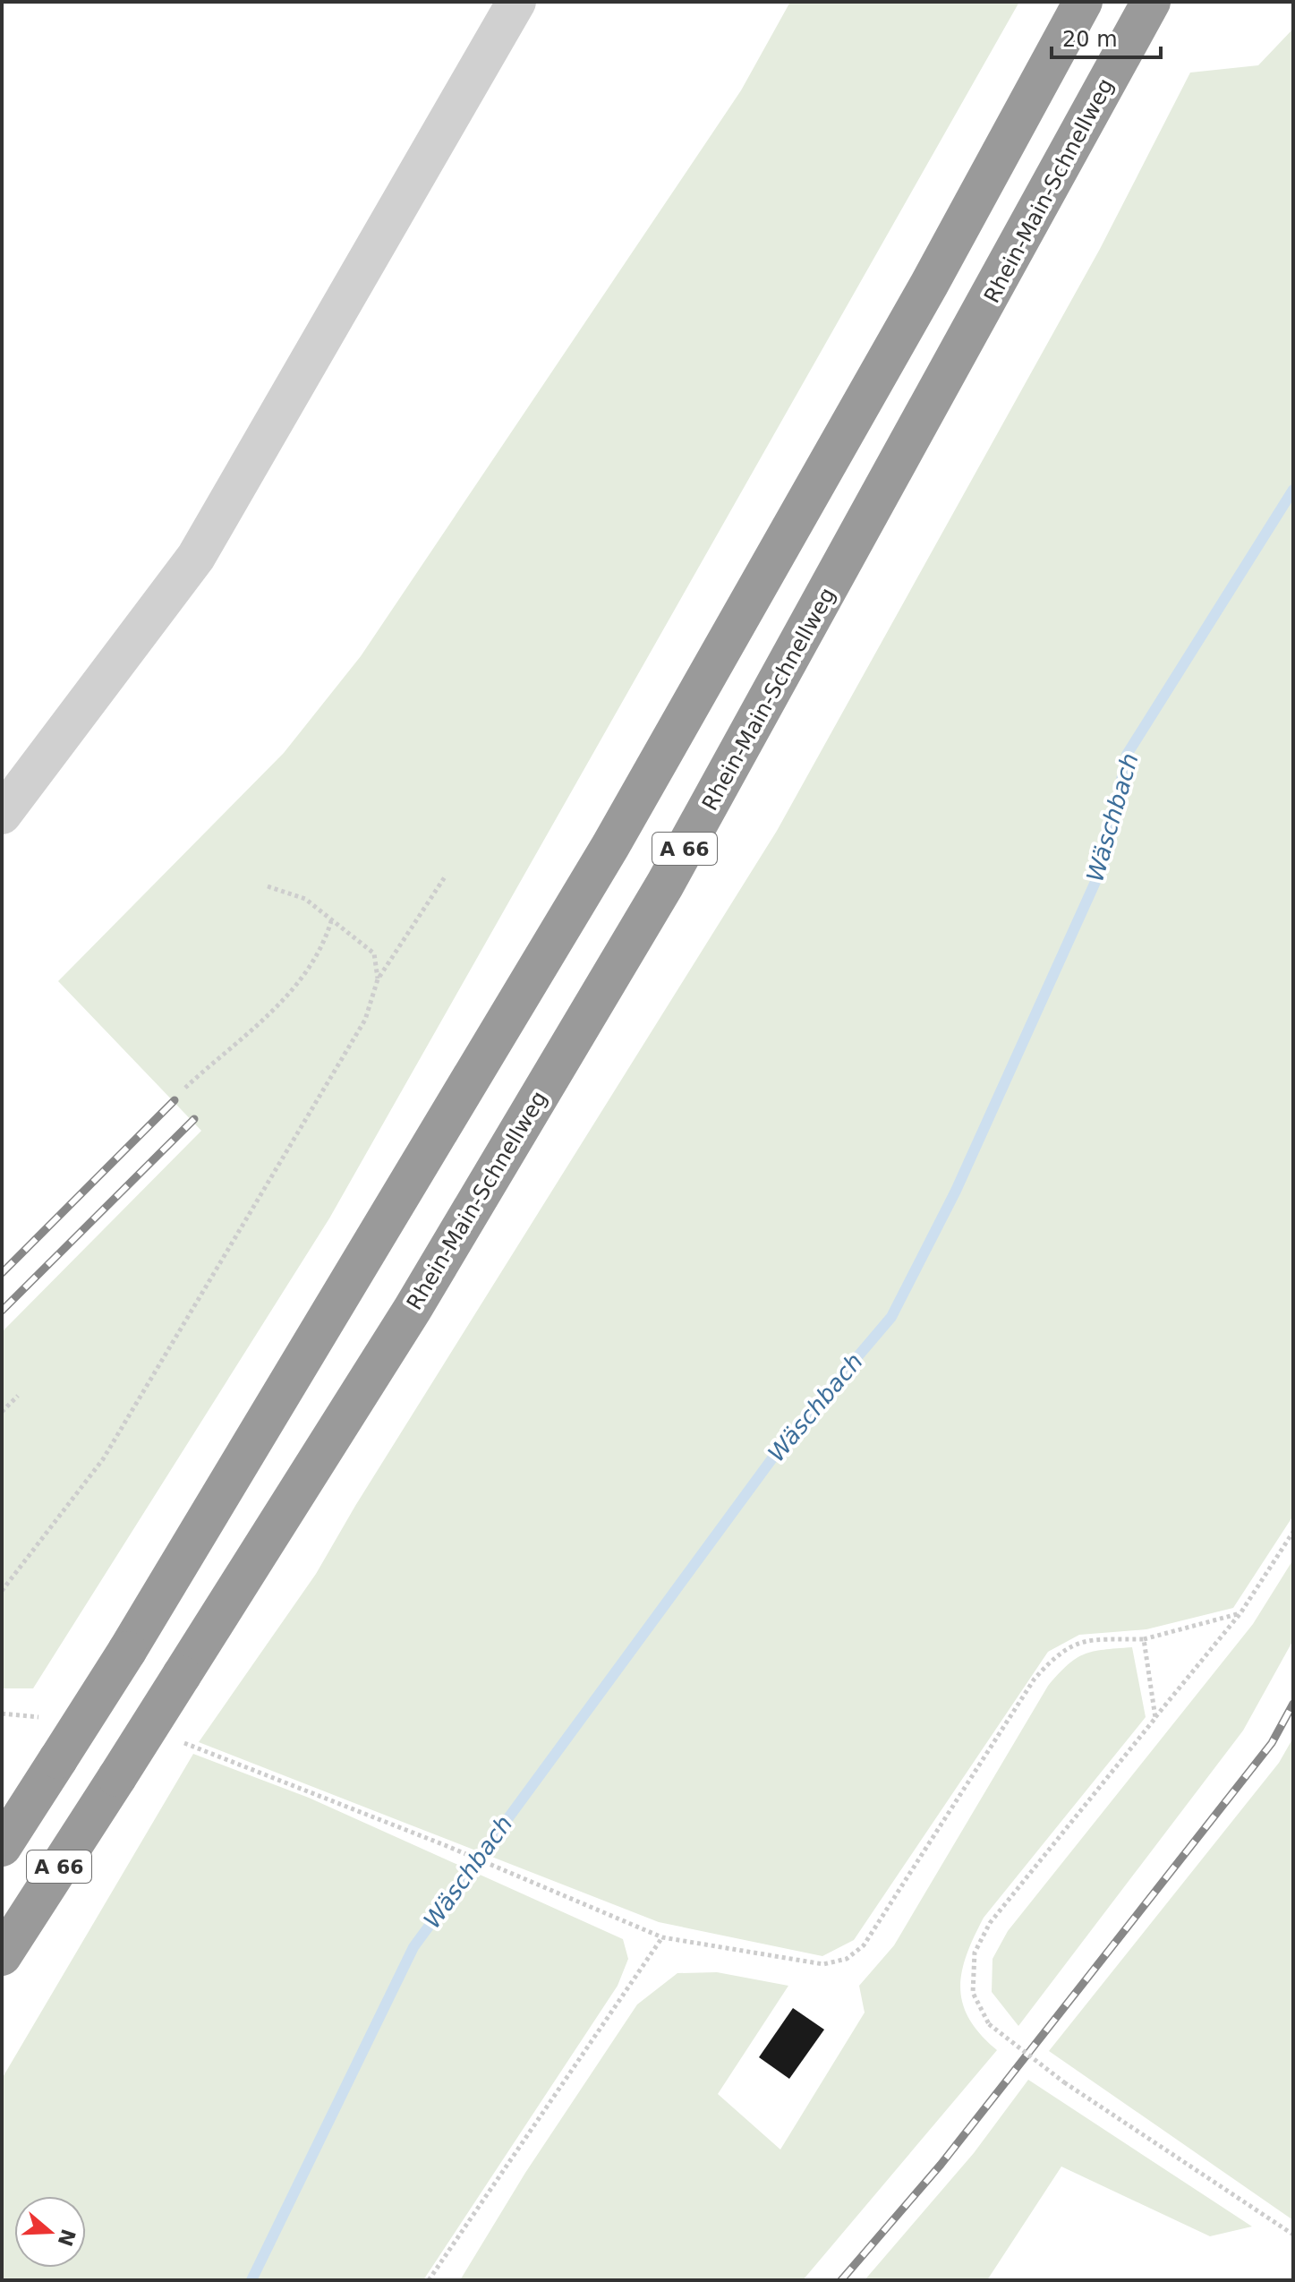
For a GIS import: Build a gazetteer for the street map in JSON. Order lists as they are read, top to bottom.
{
  "streets": {
    "highway": ["Rhein-Main-Schnellweg", "A 66"]
  },
  "water": ["Wäschbach"],
  "scale_bar": "20 m",
  "north": "right"
}
